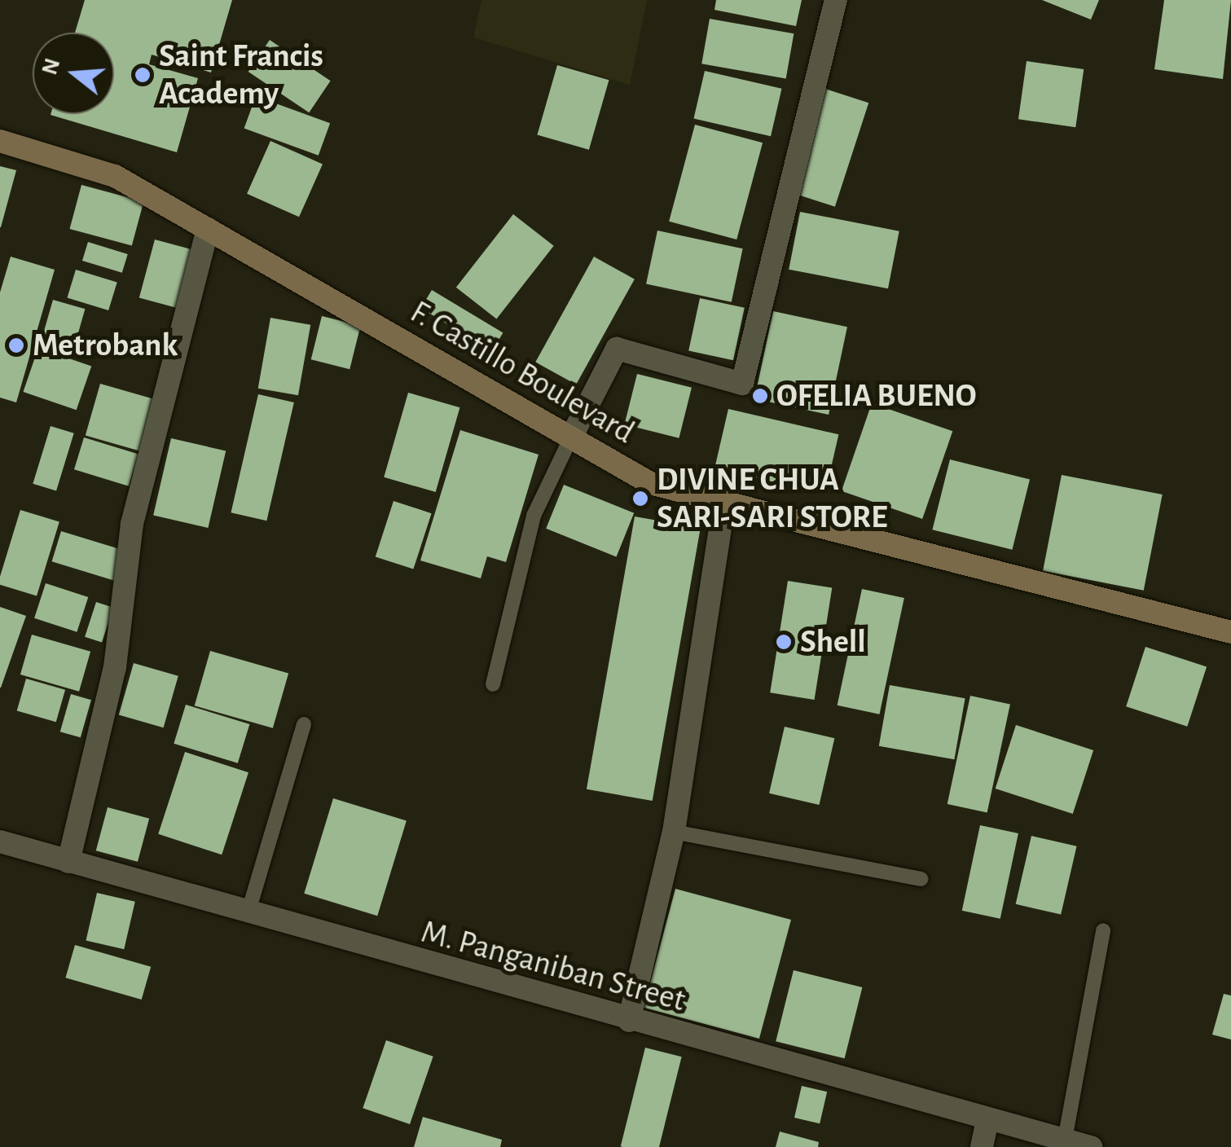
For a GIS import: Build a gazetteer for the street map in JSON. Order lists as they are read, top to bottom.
{
  "streets": {
    "main road": ["F. Castillo Boulevard"],
    "street": ["M. Panganiban Street"]
  },
  "places": [
    "Saint Francis Academy",
    "Metrobank",
    "OFELIA BUENO",
    "DIVINE CHUA SARI-SARI STORE",
    "Shell"
  ],
  "north": "left"
}
